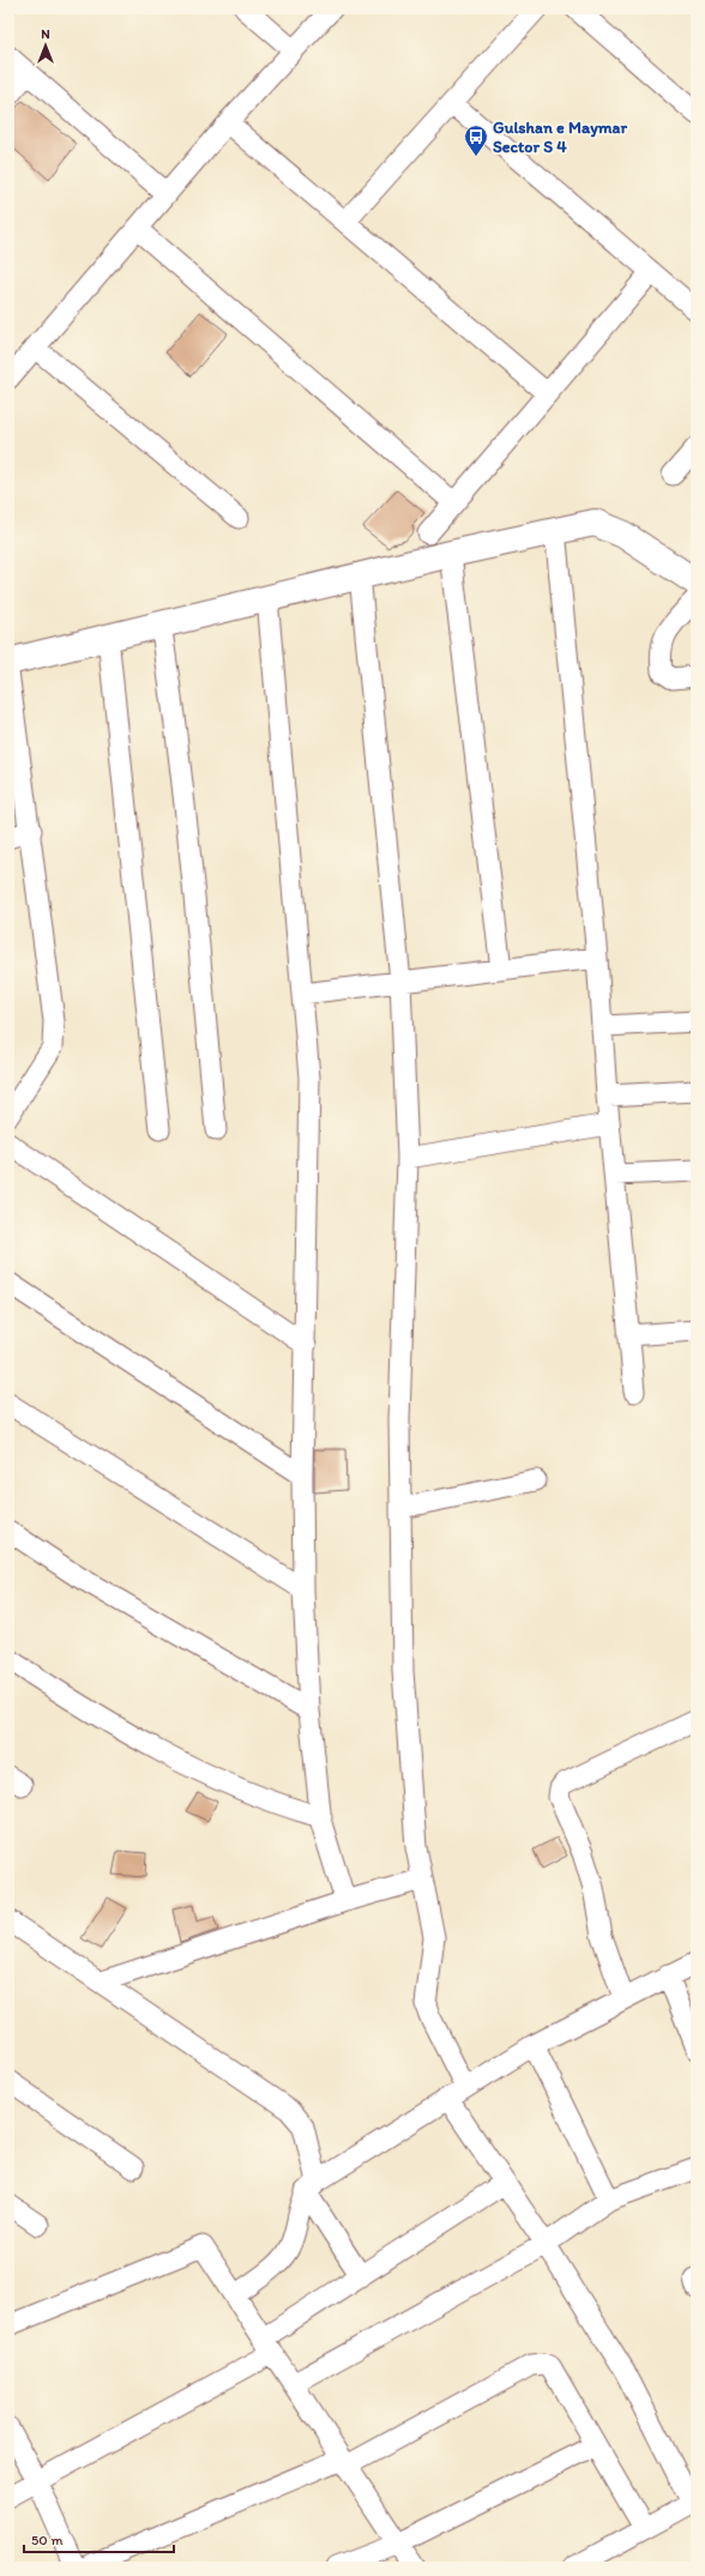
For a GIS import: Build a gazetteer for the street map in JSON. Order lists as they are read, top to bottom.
{
  "places": {
    "bus stop": ["Gulshan e Maymar Sector S 4"]
  },
  "scale_bar": "50 m",
  "north": "top"
}
